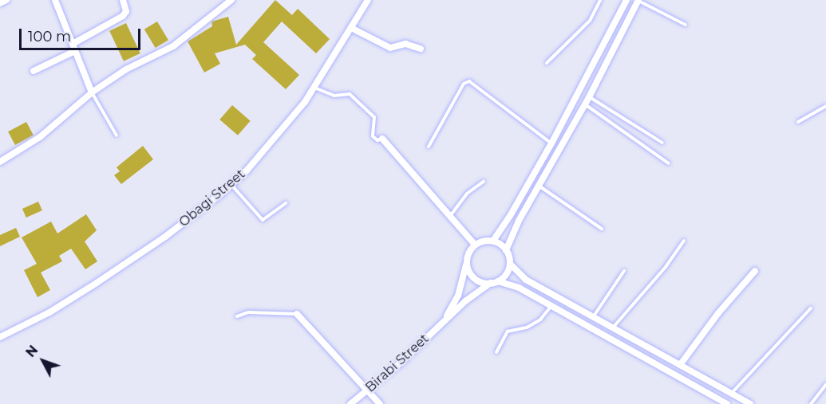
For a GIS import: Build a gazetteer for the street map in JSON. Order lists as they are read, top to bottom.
{
  "streets": {
    "street": ["Obagi Street", "Birabi Street"]
  },
  "scale_bar": "100 m",
  "north": "top left"
}
